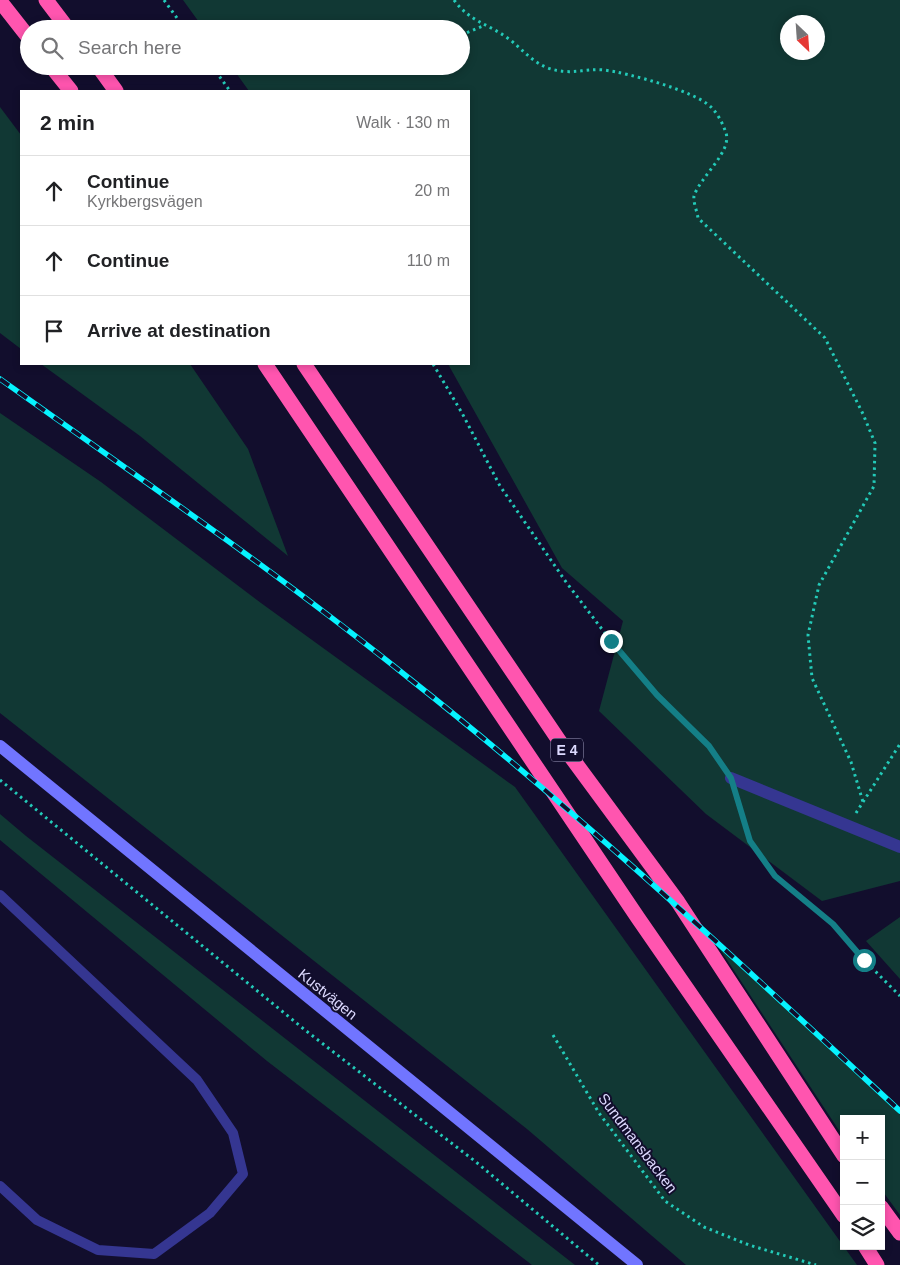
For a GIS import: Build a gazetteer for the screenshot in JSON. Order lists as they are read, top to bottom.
{
  "streets": {
    "highway": ["E 4"],
    "main road": ["Kustvägen"],
    "path": ["Sundmansbacken"]
  },
  "north": "bottom right",
  "page": {
    "search": "Search here",
    "heading": ["2 min", "Walk · 130 m"],
    "list": [
      ["Continue", "Kyrkbergsvägen", "20 m"],
      ["Continue", "110 m"],
      "Arrive at destination"
    ],
    "map_buttons": ["+", "−"]
  }
}
